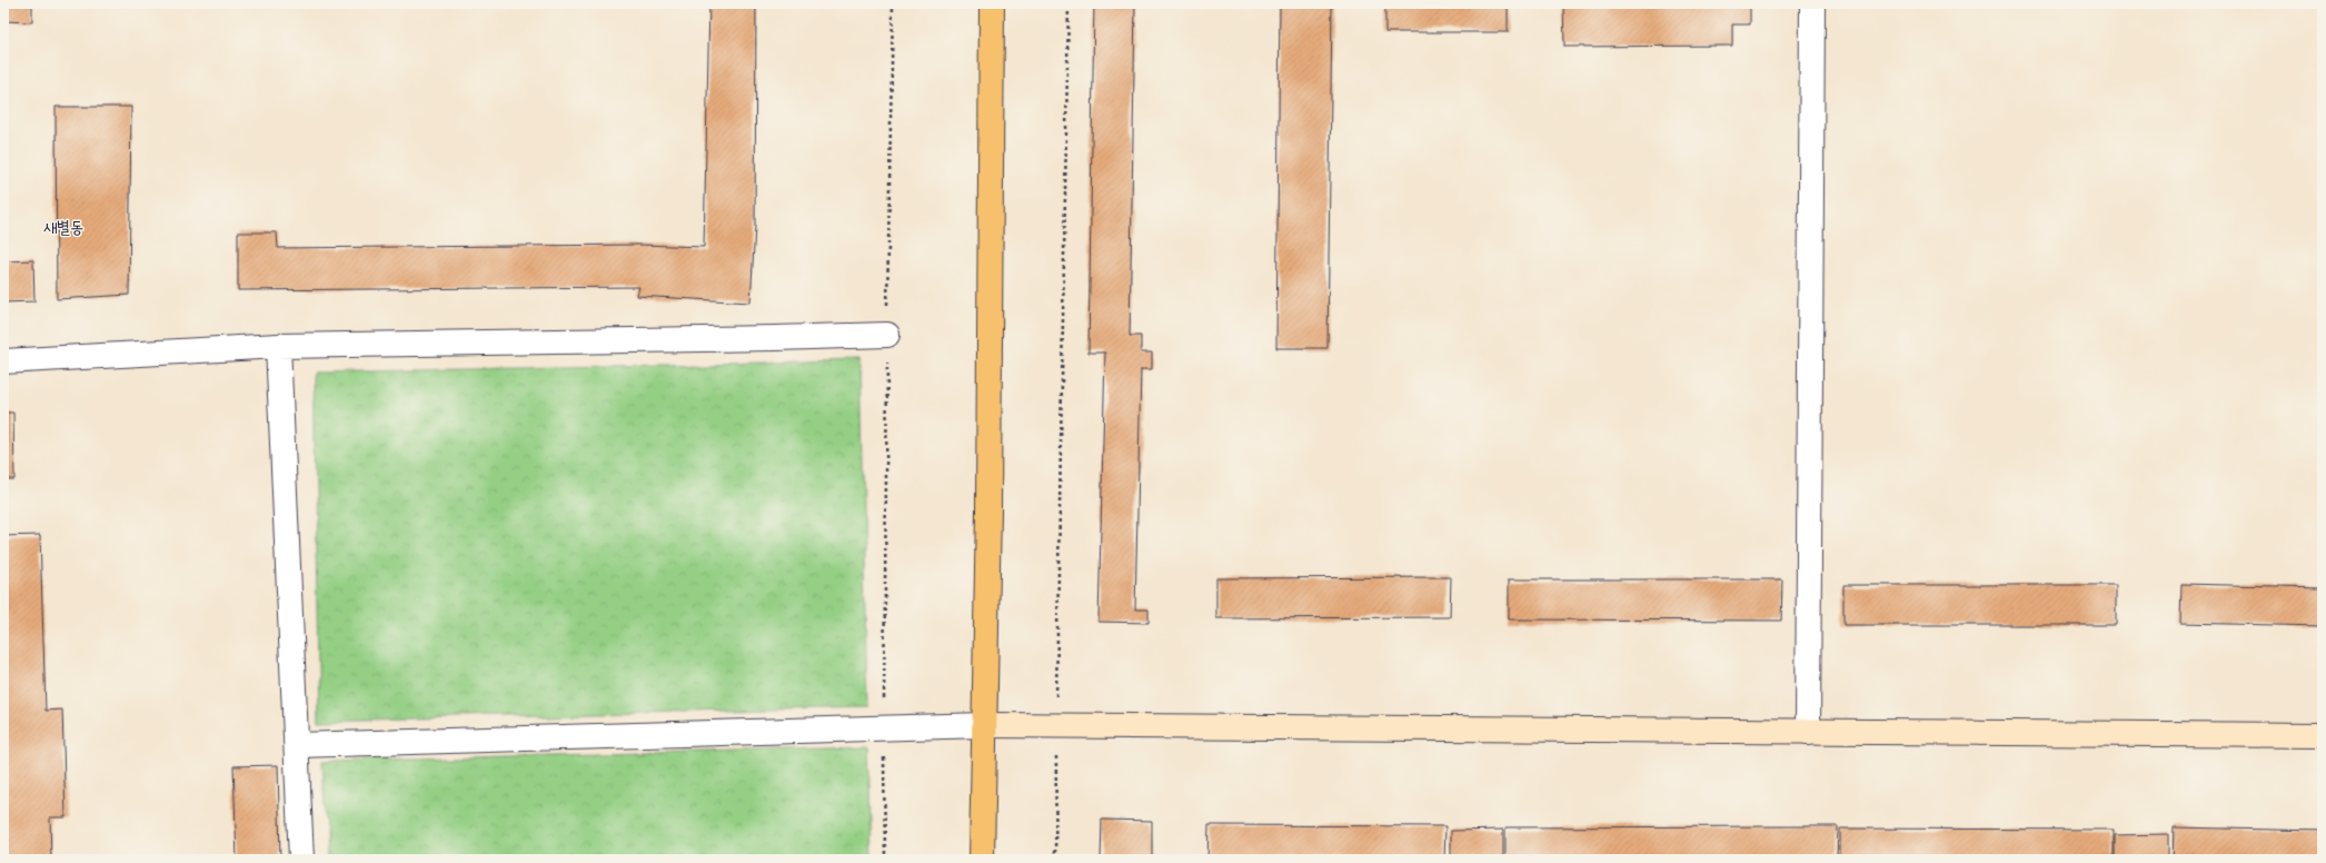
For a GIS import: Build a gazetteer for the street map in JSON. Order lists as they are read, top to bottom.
{
  "districts": ["새별동"]
}
